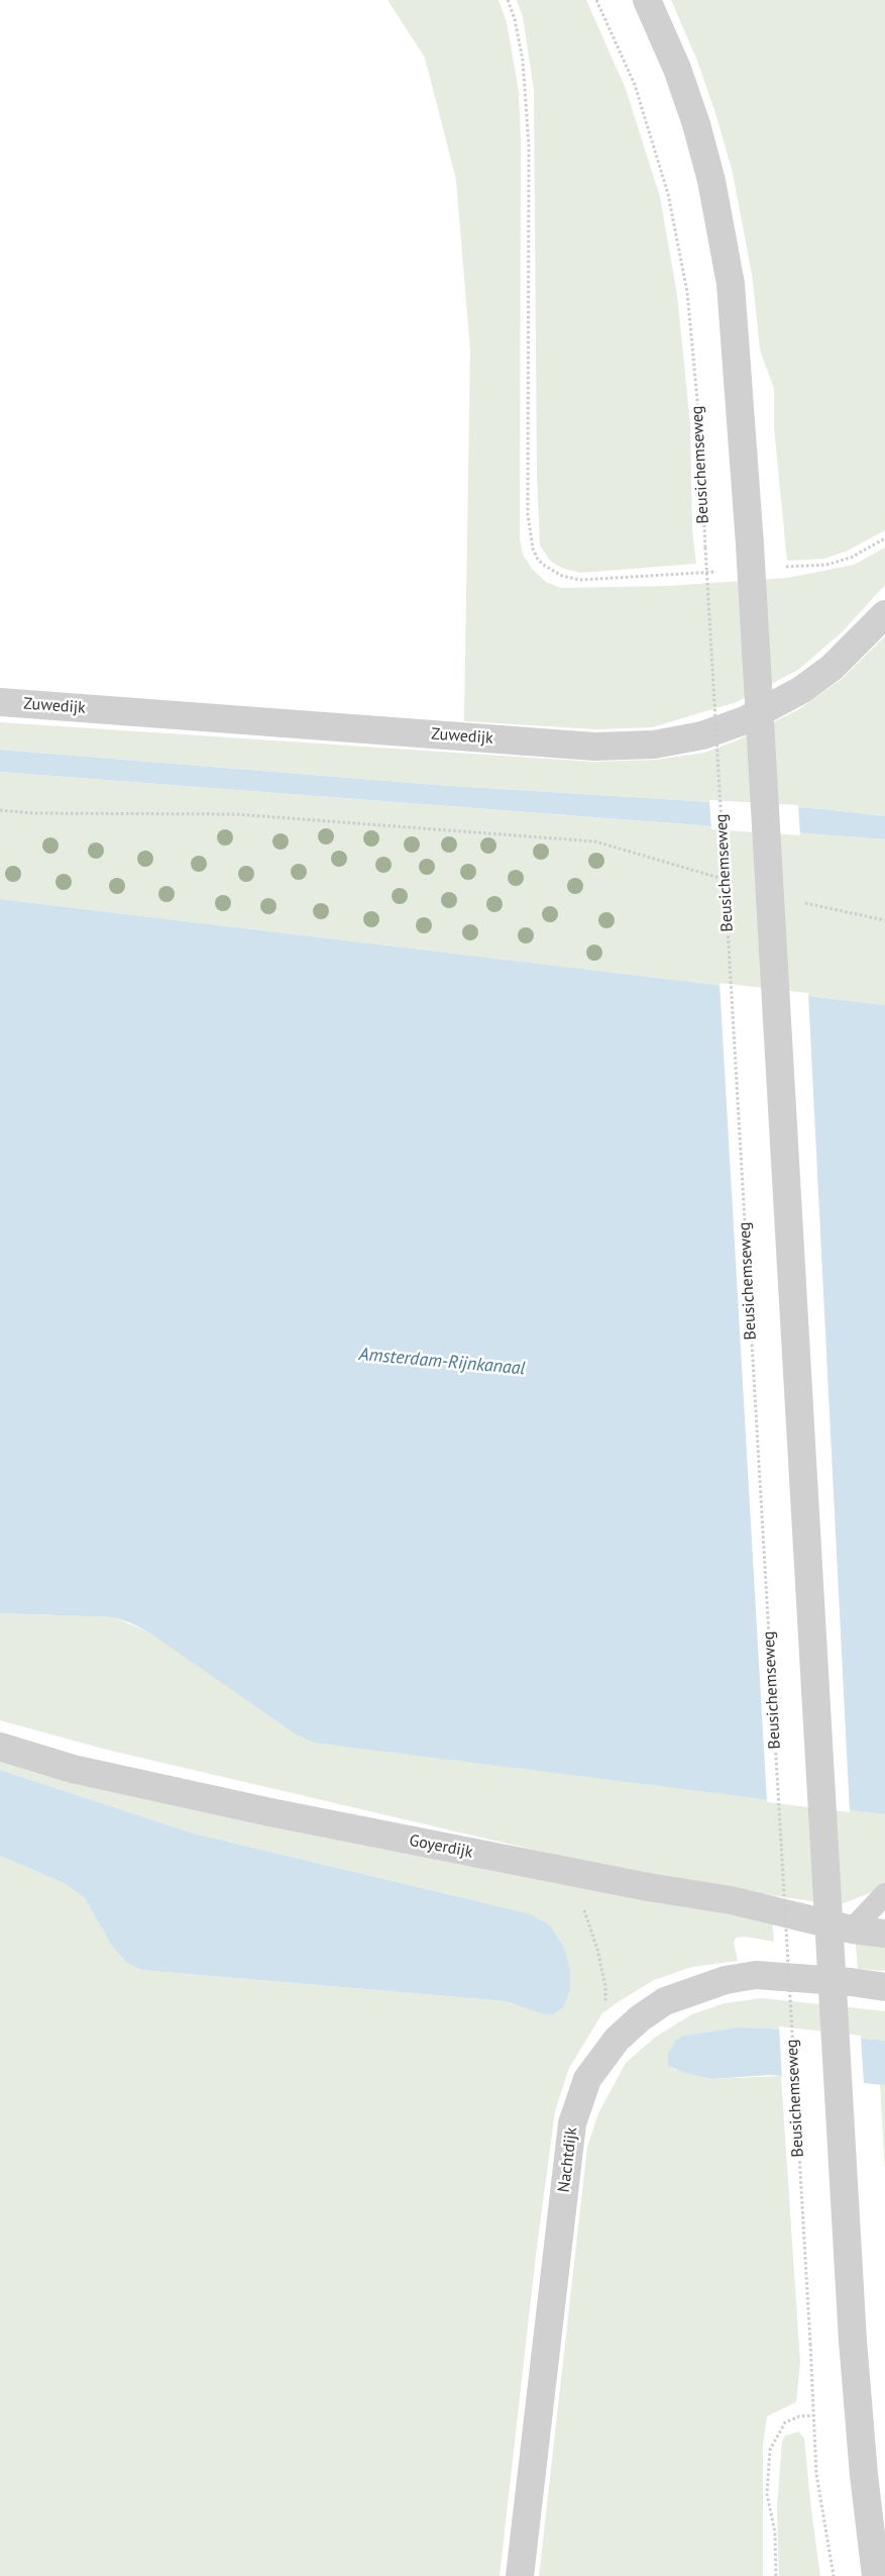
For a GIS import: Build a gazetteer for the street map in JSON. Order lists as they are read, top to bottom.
{
  "streets": {
    "street": ["Zuwedijk", "Goyerdijk", "Nachtdijk"],
    "path": ["Beusichemseweg"]
  },
  "water": ["Amsterdam-Rijnkanaal"]
}
